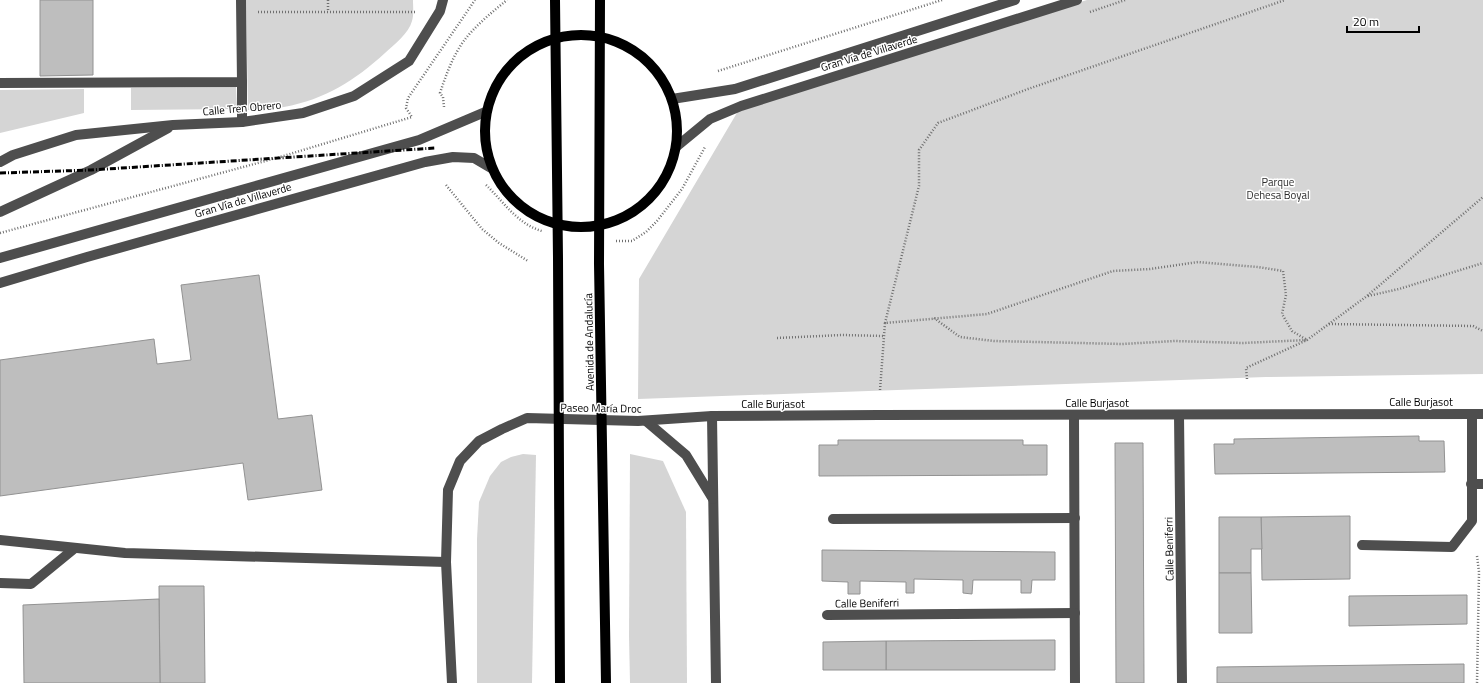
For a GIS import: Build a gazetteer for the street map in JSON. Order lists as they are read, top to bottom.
{
  "streets": {
    "main road": ["Avenida de Andalucía"],
    "street": [
      "Gran Vía de Villaverde",
      "Calle Tren Obrero",
      "Calle Burjasot",
      "Paseo María Droc",
      "Calle Beniferri"
    ]
  },
  "crossings": [
    ["Calle Burjasot", "Paseo María Droc"],
    ["Calle Burjasot", "Calle Beniferri"]
  ],
  "parks": ["Parque Dehesa Boyal"],
  "scale_bar": "20 m"
}
